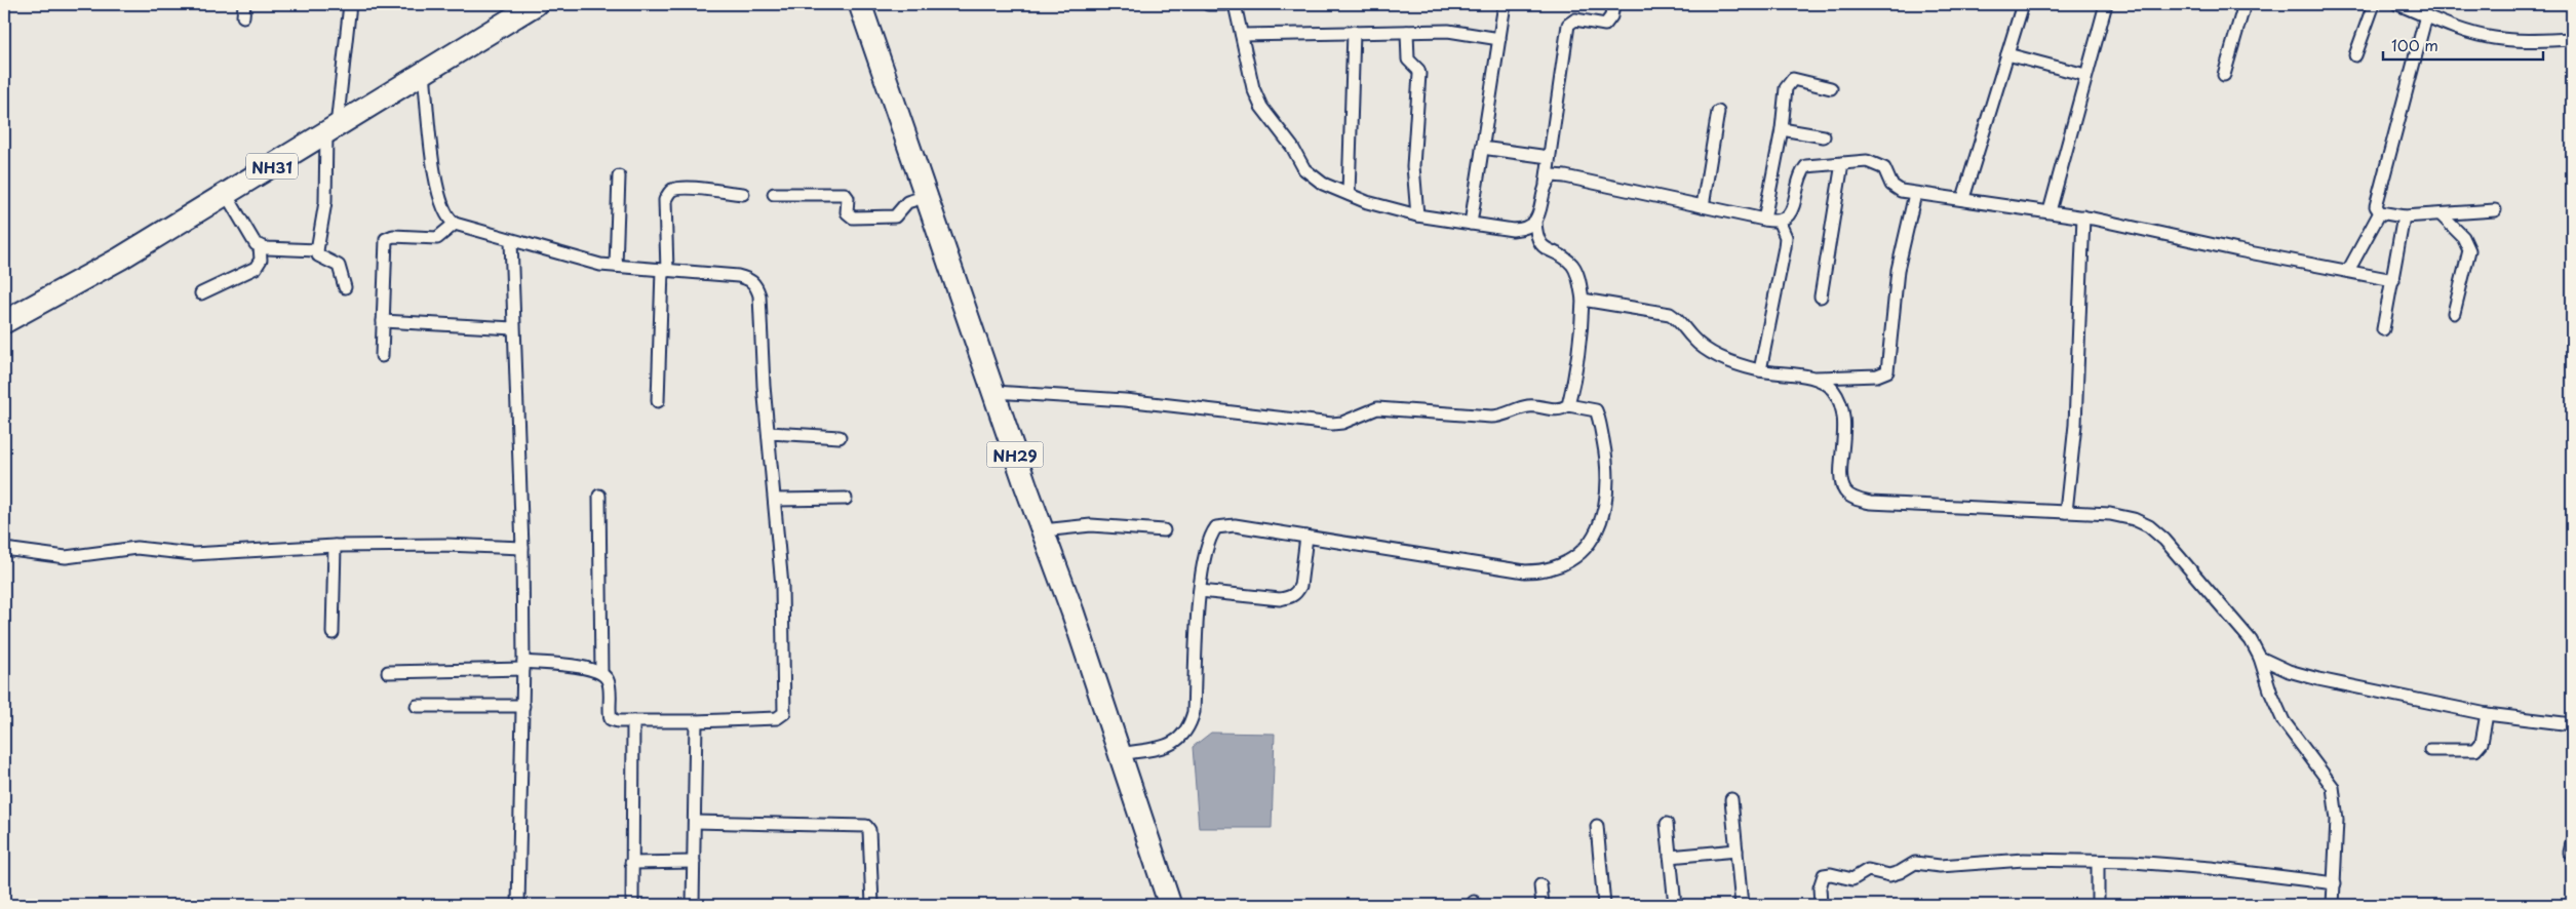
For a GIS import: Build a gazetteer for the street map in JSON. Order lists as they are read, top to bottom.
{
  "streets": {
    "highway": ["NH31", "NH29"]
  },
  "scale_bar": "100 m"
}
